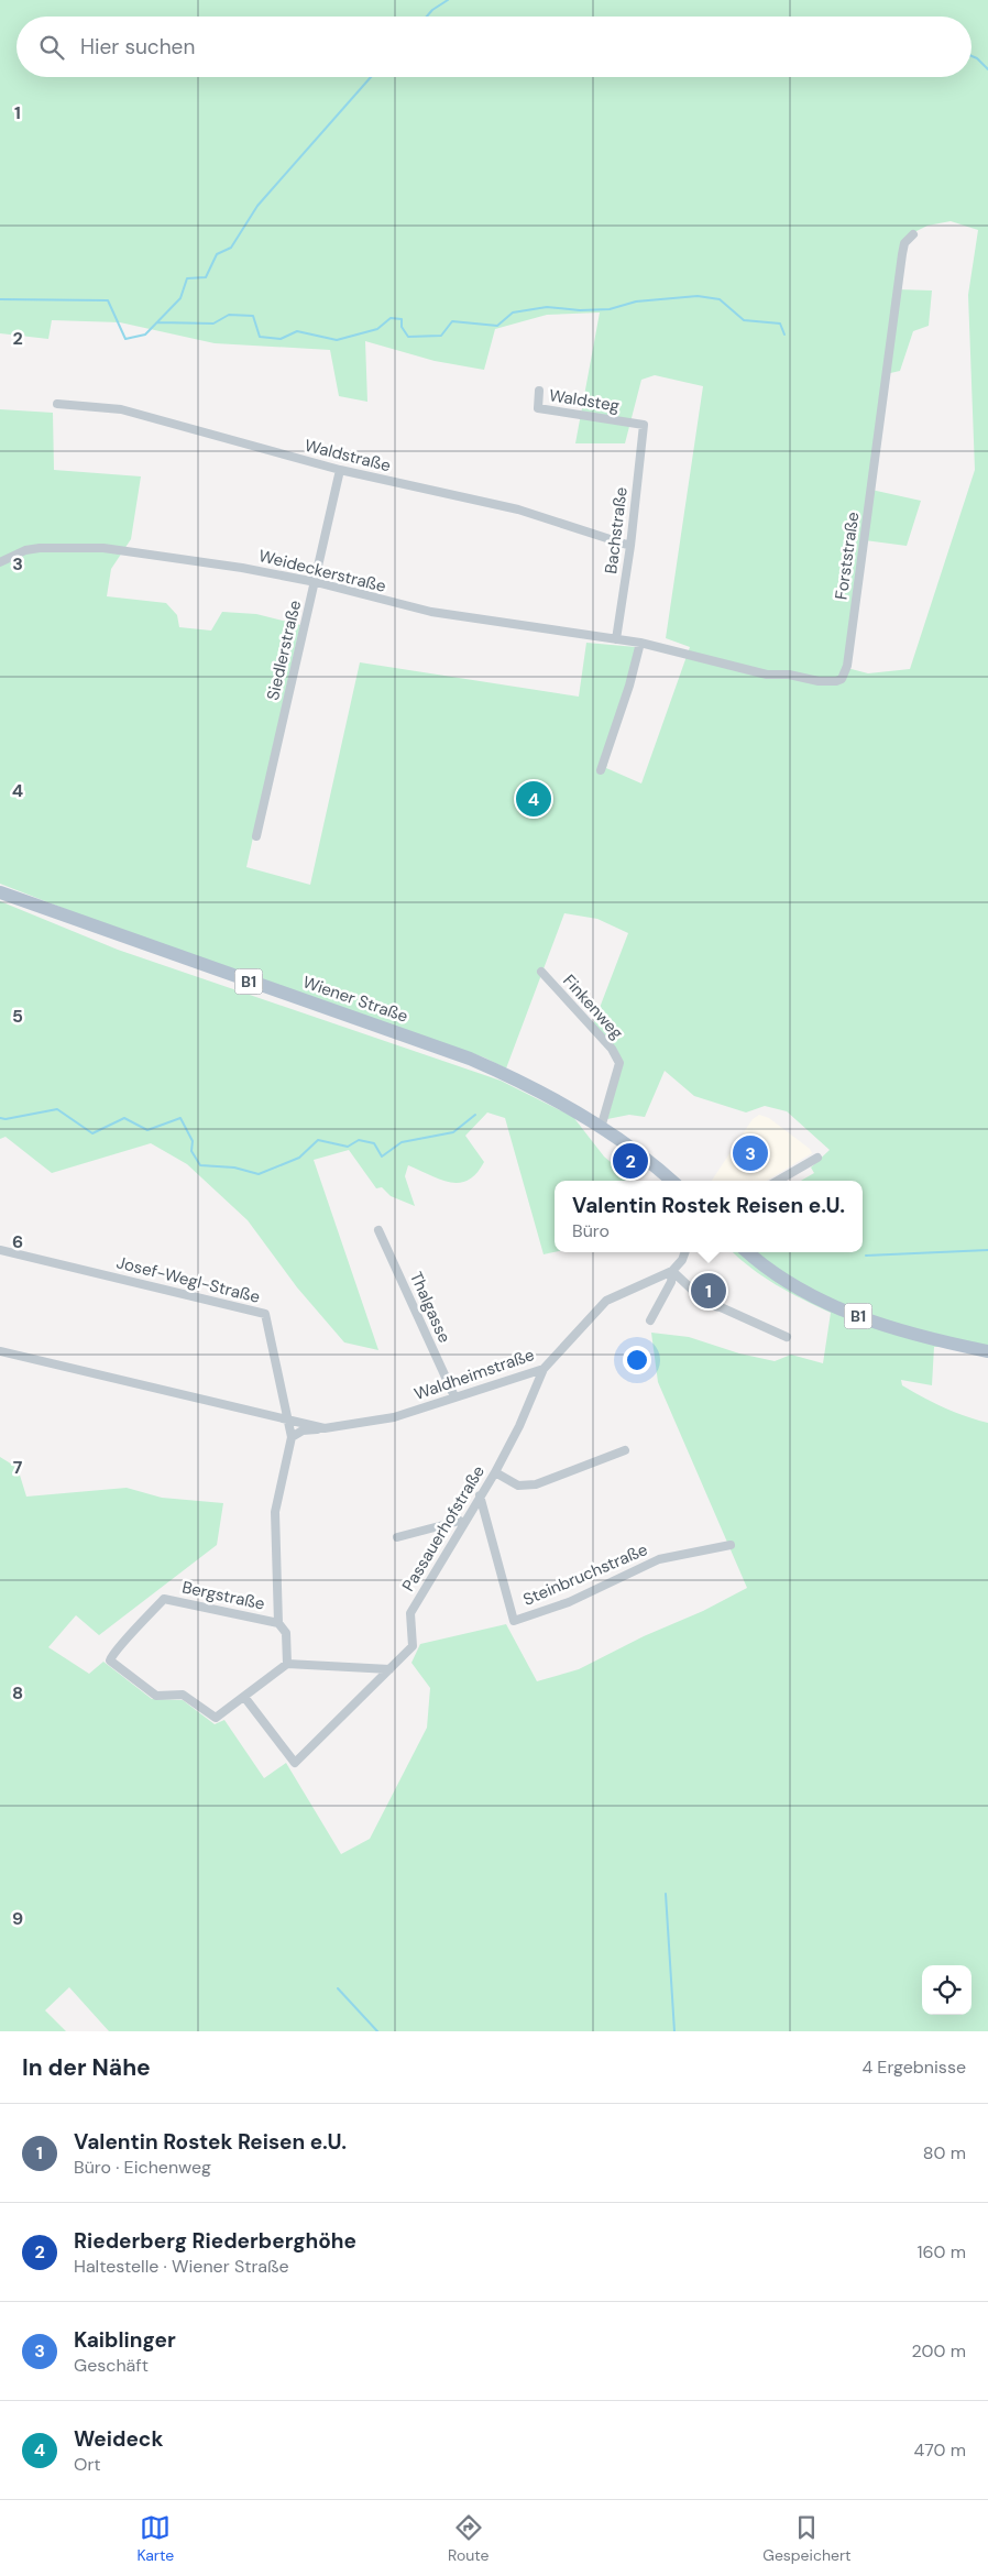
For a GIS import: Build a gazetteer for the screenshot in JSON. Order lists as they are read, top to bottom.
{
  "streets": {
    "main road": ["B1", "Wiener Straße"],
    "street": [
      "Waldsteg",
      "Waldstraße",
      "Bachstraße",
      "Forststraße",
      "Weideckerstraße",
      "Siedlerstraße",
      "Finkenweg",
      "Josef-Wegl-Straße",
      "Thalgasse",
      "Waldheimstraße",
      "Passauerhofstraße",
      "Steinbruchstraße",
      "Bergstraße"
    ]
  },
  "crossings": [
    ["Waldsteg", "Bachstraße"],
    ["Waldstraße", "Bachstraße"],
    ["Waldstraße", "Siedlerstraße"],
    ["Bachstraße", "Weideckerstraße"],
    ["Forststraße", "Weideckerstraße"],
    ["Weideckerstraße", "Siedlerstraße"],
    ["Wiener Straße", "Finkenweg"],
    ["Josef-Wegl-Straße", "Waldheimstraße"],
    ["Josef-Wegl-Straße", "Bergstraße"],
    ["Thalgasse", "Waldheimstraße"],
    ["Waldheimstraße", "Passauerhofstraße"],
    ["Waldheimstraße", "Bergstraße"],
    ["Passauerhofstraße", "Steinbruchstraße"],
    ["Passauerhofstraße", "Bergstraße"]
  ],
  "page": {
    "search": "Hier suchen",
    "pins": [
      "4",
      "3",
      "2",
      "1"
    ],
    "popup": ["Valentin Rostek Reisen e.U.", "Büro"],
    "heading": ["In der Nähe", "4 Ergebnisse"],
    "list": [
      {
        "mark": "1",
        "name": "Valentin Rostek Reisen e.U.",
        "note": "Büro · Eichenweg",
        "value": "80 m"
      },
      {
        "mark": "2",
        "name": "Riederberg Riederberghöhe",
        "note": "Haltestelle · Wiener Straße",
        "value": "160 m"
      },
      {
        "mark": "3",
        "name": "Kaiblinger",
        "note": "Geschäft",
        "value": "200 m"
      },
      {
        "mark": "4",
        "name": "Weideck",
        "note": "Ort",
        "value": "470 m"
      }
    ],
    "nav": ["Karte", "Route", "Gespeichert"]
  },
  "grid": {
    "rows": [
      "1",
      "2",
      "3",
      "4",
      "5",
      "6",
      "7",
      "8",
      "9"
    ]
  }
}
